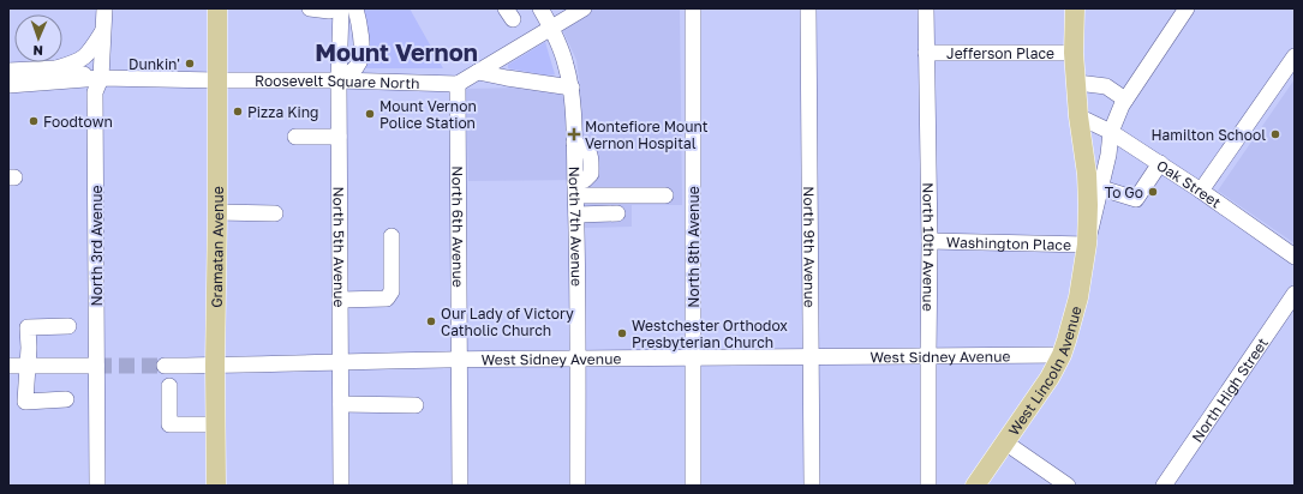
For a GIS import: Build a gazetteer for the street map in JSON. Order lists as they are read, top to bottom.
{
  "streets": {
    "main road": ["Gramatan Avenue", "West Lincoln Avenue"],
    "street": [
      "Jefferson Place",
      "Roosevelt Square North",
      "Oak Street",
      "North 7th Avenue",
      "North 6th Avenue",
      "Washington Place",
      "North 3rd Avenue",
      "North 5th Avenue",
      "North 8th Avenue",
      "North 9th Avenue",
      "North 10th Avenue",
      "West Sidney Avenue",
      "North High Street"
    ]
  },
  "crossings": [
    ["Jefferson Place", "North 10th Avenue"],
    ["Jefferson Place", "West Lincoln Avenue"],
    ["Roosevelt Square North", "North 6th Avenue"],
    ["Roosevelt Square North", "North 3rd Avenue"],
    ["Roosevelt Square North", "Gramatan Avenue"],
    ["Roosevelt Square North", "North 5th Avenue"],
    ["Oak Street", "West Lincoln Avenue"],
    ["North 7th Avenue", "West Sidney Avenue"],
    ["North 6th Avenue", "West Sidney Avenue"],
    ["Washington Place", "North 10th Avenue"],
    ["Washington Place", "West Lincoln Avenue"],
    ["Gramatan Avenue", "West Sidney Avenue"],
    ["North 5th Avenue", "West Sidney Avenue"],
    ["North 8th Avenue", "West Sidney Avenue"],
    ["North 9th Avenue", "West Sidney Avenue"],
    ["North 10th Avenue", "West Sidney Avenue"],
    ["West Sidney Avenue", "West Lincoln Avenue"]
  ],
  "districts": ["Mount Vernon"],
  "places": {
    "other": [
      "Dunkin'",
      "Pizza King",
      "Mount Vernon Police Station",
      "Foodtown",
      "Hamilton School",
      "To Go",
      "Our Lady of Victory Catholic Church",
      "Westchester Orthodox Presbyterian Church"
    ],
    "health": ["Montefiore Mount Vernon Hospital"]
  },
  "north": "bottom"
}
